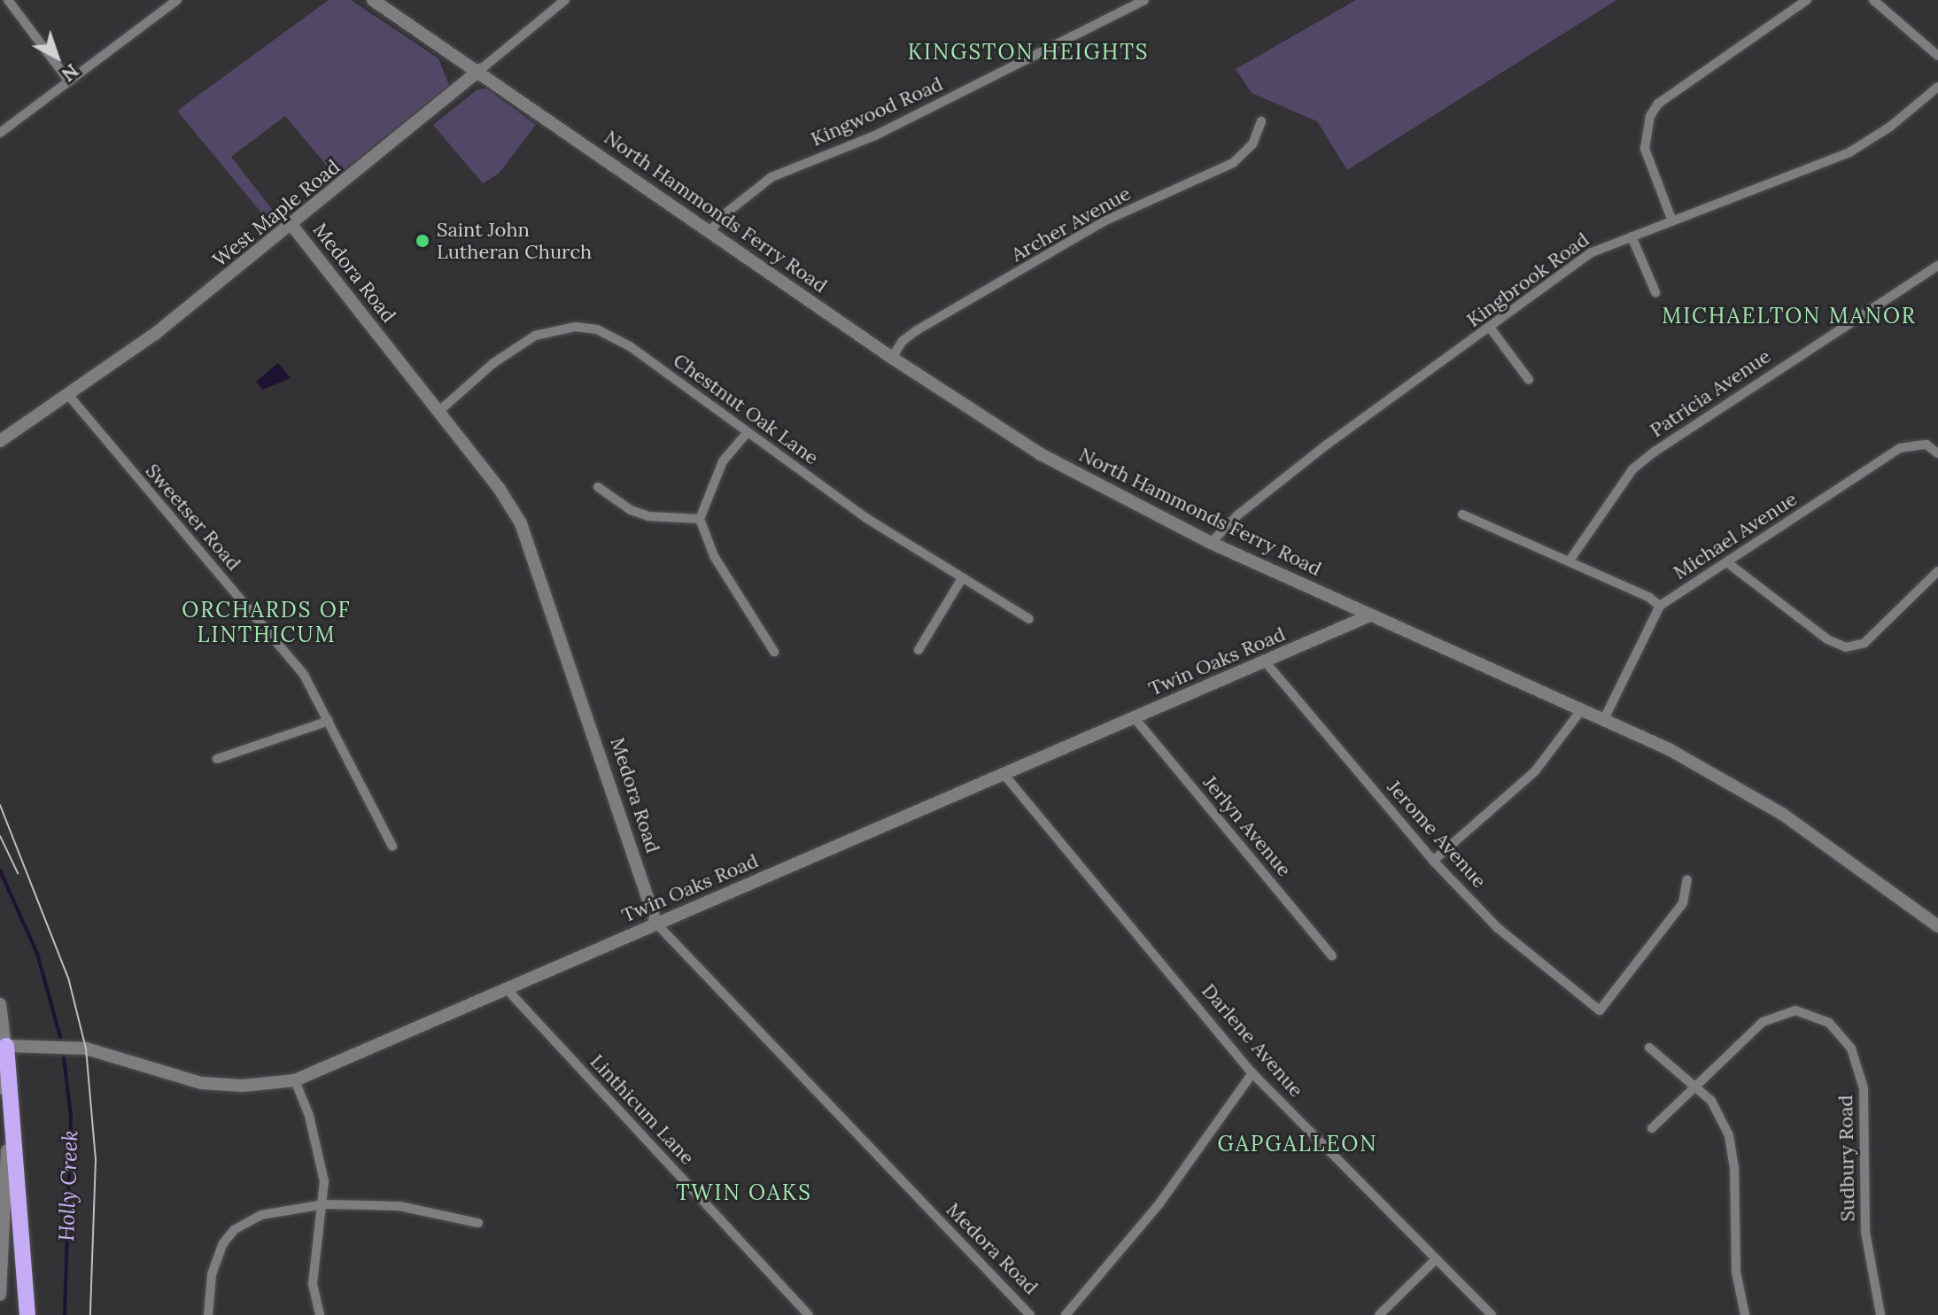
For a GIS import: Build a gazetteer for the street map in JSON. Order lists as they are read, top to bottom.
{
  "streets": {
    "street": [
      "Kingwood Road",
      "North Hammonds Ferry Road",
      "West Maple Road",
      "Archer Avenue",
      "Medora Road",
      "Kingbrook Road",
      "Patricia Avenue",
      "Chestnut Oak Lane",
      "Sweetser Road",
      "Michael Avenue",
      "Twin Oaks Road",
      "Jerlyn Avenue",
      "Jerome Avenue",
      "Darlene Avenue",
      "Linthicum Lane",
      "Sudbury Road"
    ]
  },
  "crossings": [
    ["Kingwood Road", "North Hammonds Ferry Road"],
    ["North Hammonds Ferry Road", "West Maple Road"],
    ["North Hammonds Ferry Road", "Archer Avenue"],
    ["North Hammonds Ferry Road", "Kingbrook Road"],
    ["North Hammonds Ferry Road", "Twin Oaks Road"],
    ["West Maple Road", "Medora Road"],
    ["West Maple Road", "Sweetser Road"],
    ["Medora Road", "Chestnut Oak Lane"],
    ["Medora Road", "Twin Oaks Road"],
    ["Twin Oaks Road", "Jerlyn Avenue"],
    ["Twin Oaks Road", "Jerome Avenue"],
    ["Twin Oaks Road", "Darlene Avenue"],
    ["Twin Oaks Road", "Linthicum Lane"]
  ],
  "districts": [
    "KINGSTON HEIGHTS",
    "MICHAELTON MANOR",
    "ORCHARDS OF LINTHICUM",
    "GAPGALLEON",
    "TWIN OAKS"
  ],
  "water": ["Holly Creek"],
  "places": ["Saint John Lutheran Church"],
  "north": "bottom right"
}
